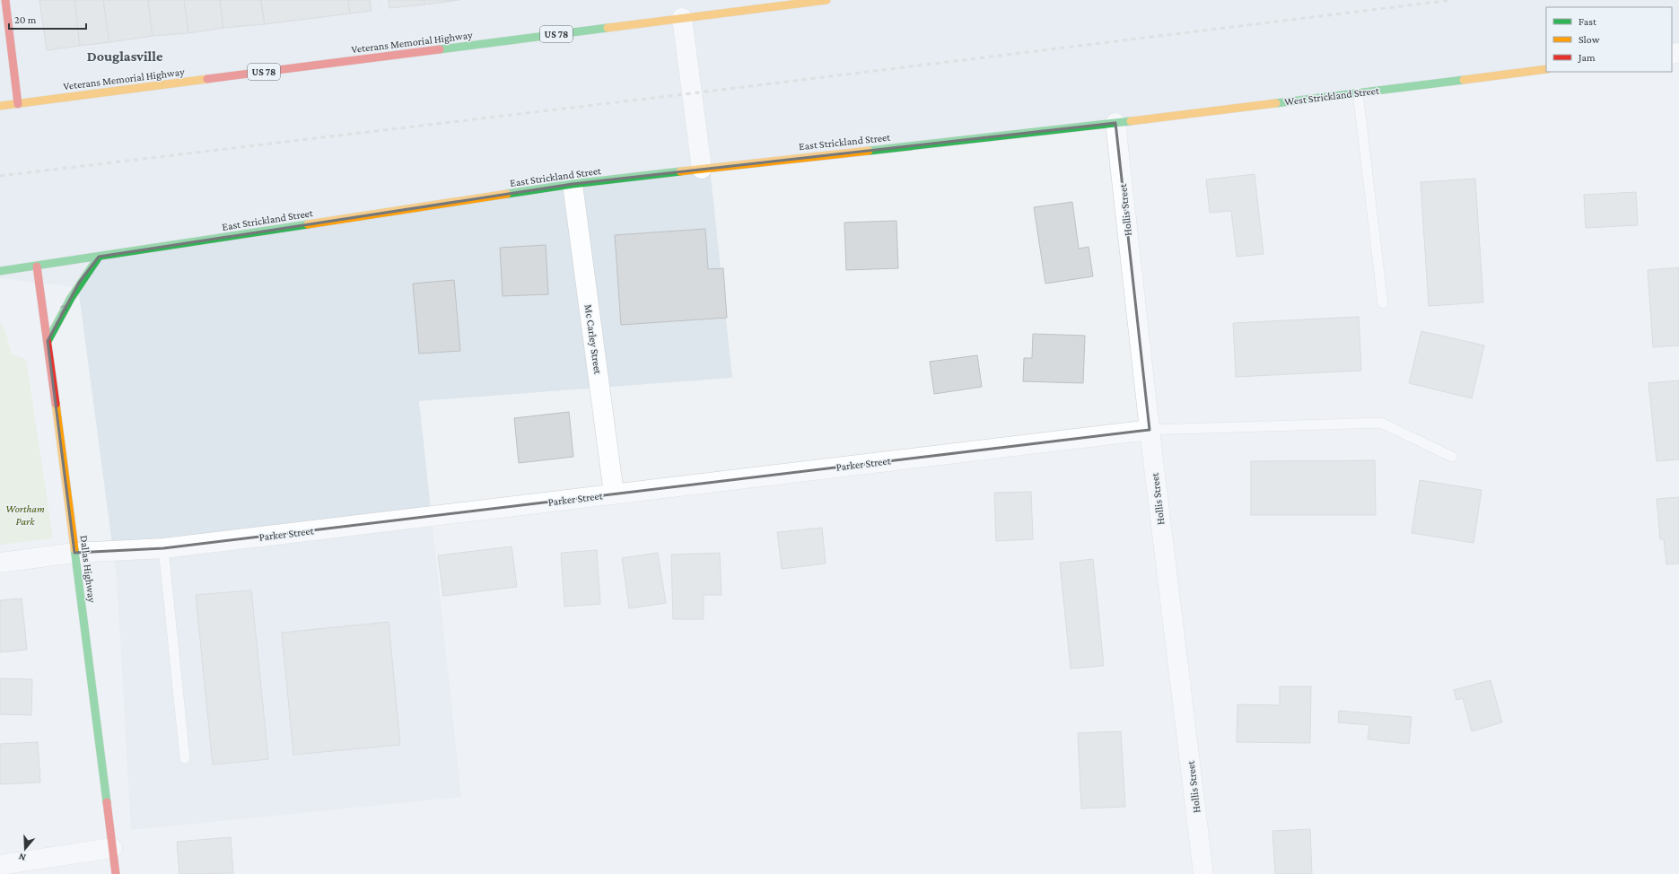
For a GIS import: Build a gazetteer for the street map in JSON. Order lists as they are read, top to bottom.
{
  "streets": {
    "main road": [
      "US 78",
      "Veterans Memorial Highway",
      "West Strickland Street",
      "East Strickland Street",
      "Dallas Highway"
    ],
    "street": ["Hollis Street", "Mc Carley Street", "Parker Street"]
  },
  "crossings": [
    ["West Strickland Street", "East Strickland Street"],
    ["West Strickland Street", "Hollis Street"],
    ["East Strickland Street", "Hollis Street"],
    ["East Strickland Street", "Mc Carley Street"],
    ["East Strickland Street", "Dallas Highway"],
    ["Hollis Street", "Parker Street"],
    ["Mc Carley Street", "Parker Street"],
    ["Parker Street", "Dallas Highway"]
  ],
  "districts": ["Douglasville"],
  "parks": ["Wortham Park"],
  "legend": ["Fast", "Slow", "Jam"],
  "scale_bar": "20 m",
  "north": "bottom"
}
